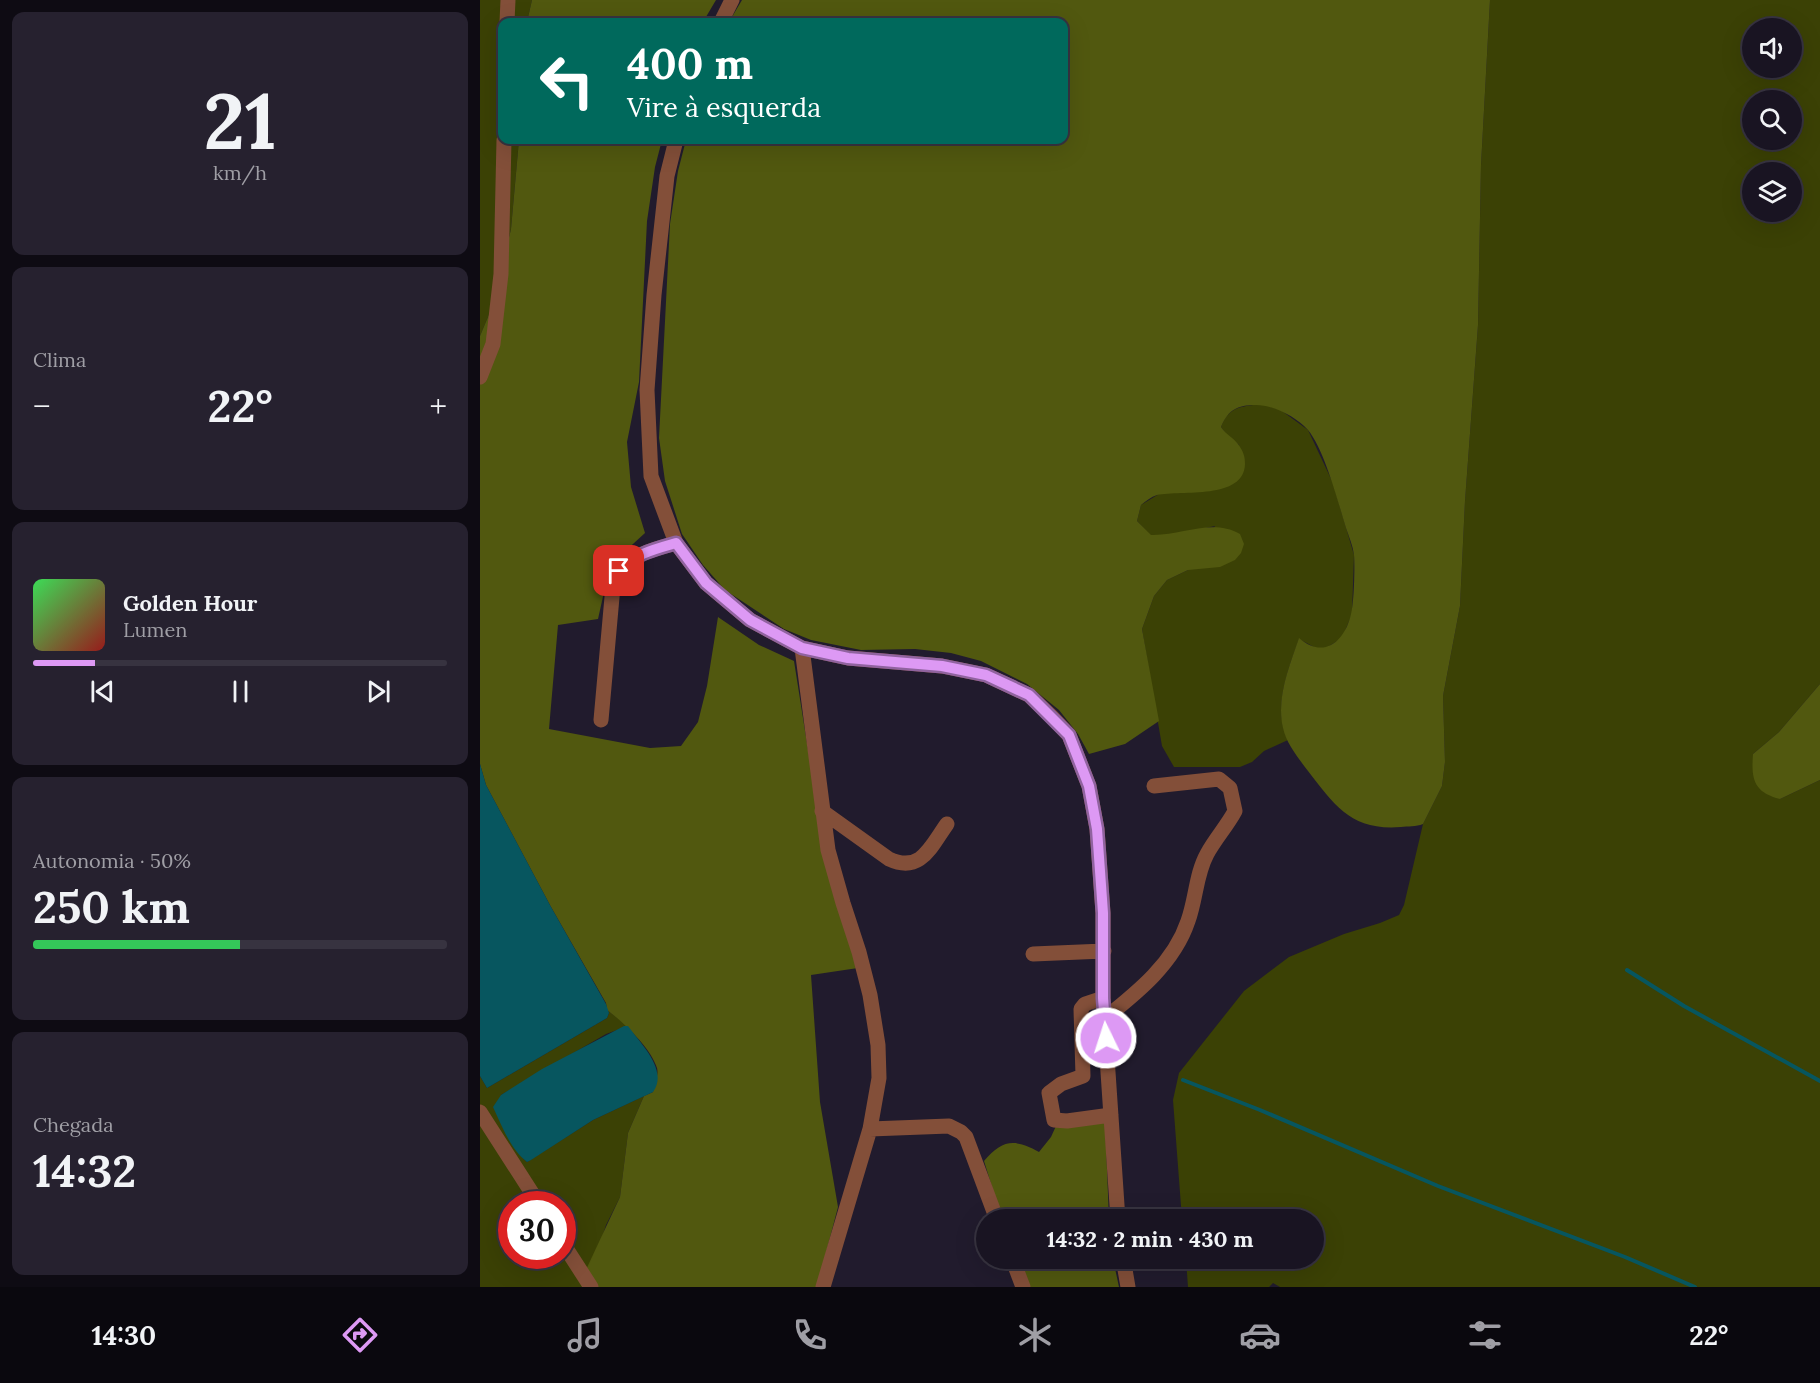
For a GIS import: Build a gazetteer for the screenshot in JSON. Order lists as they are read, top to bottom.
{
  "page": {
    "tile": [
      ["21", "km/h"],
      "Clima",
      ["Autonomia · 50%", "250 km"],
      ["Chegada", "14:32"]
    ],
    "turn": ["400 m", "Vire à esquerda"],
    "heat": ["−", "22°", "+"],
    "song": ["Golden Hour", "Lumen"],
    "limit": "30",
    "trip": "14:32 · 2 min · 430 m",
    "tabs": ["14:30", "22°"]
  }
}
